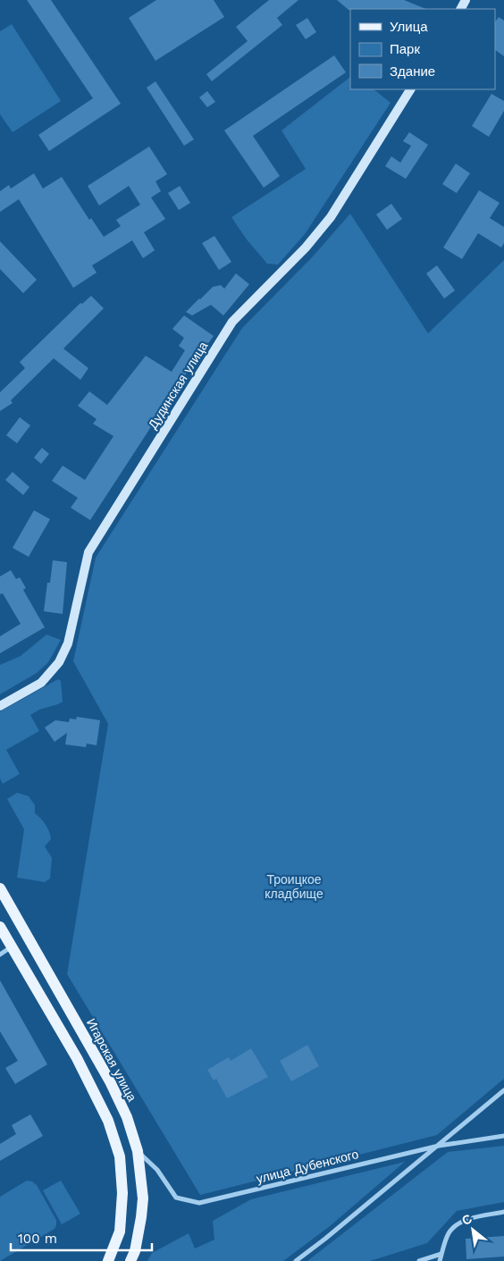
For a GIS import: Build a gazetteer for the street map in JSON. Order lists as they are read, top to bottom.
{
  "streets": {
    "main road": ["Игарская улица"],
    "street": ["Дудинская улица", "улица Дубенского"]
  },
  "crossings": [
    ["Игарская улица", "улица Дубенского"]
  ],
  "parks": ["Троицкое кладбище"],
  "legend": ["Улица", "Парк", "Здание"],
  "scale_bar": "100 m",
  "north": "top left"
}
